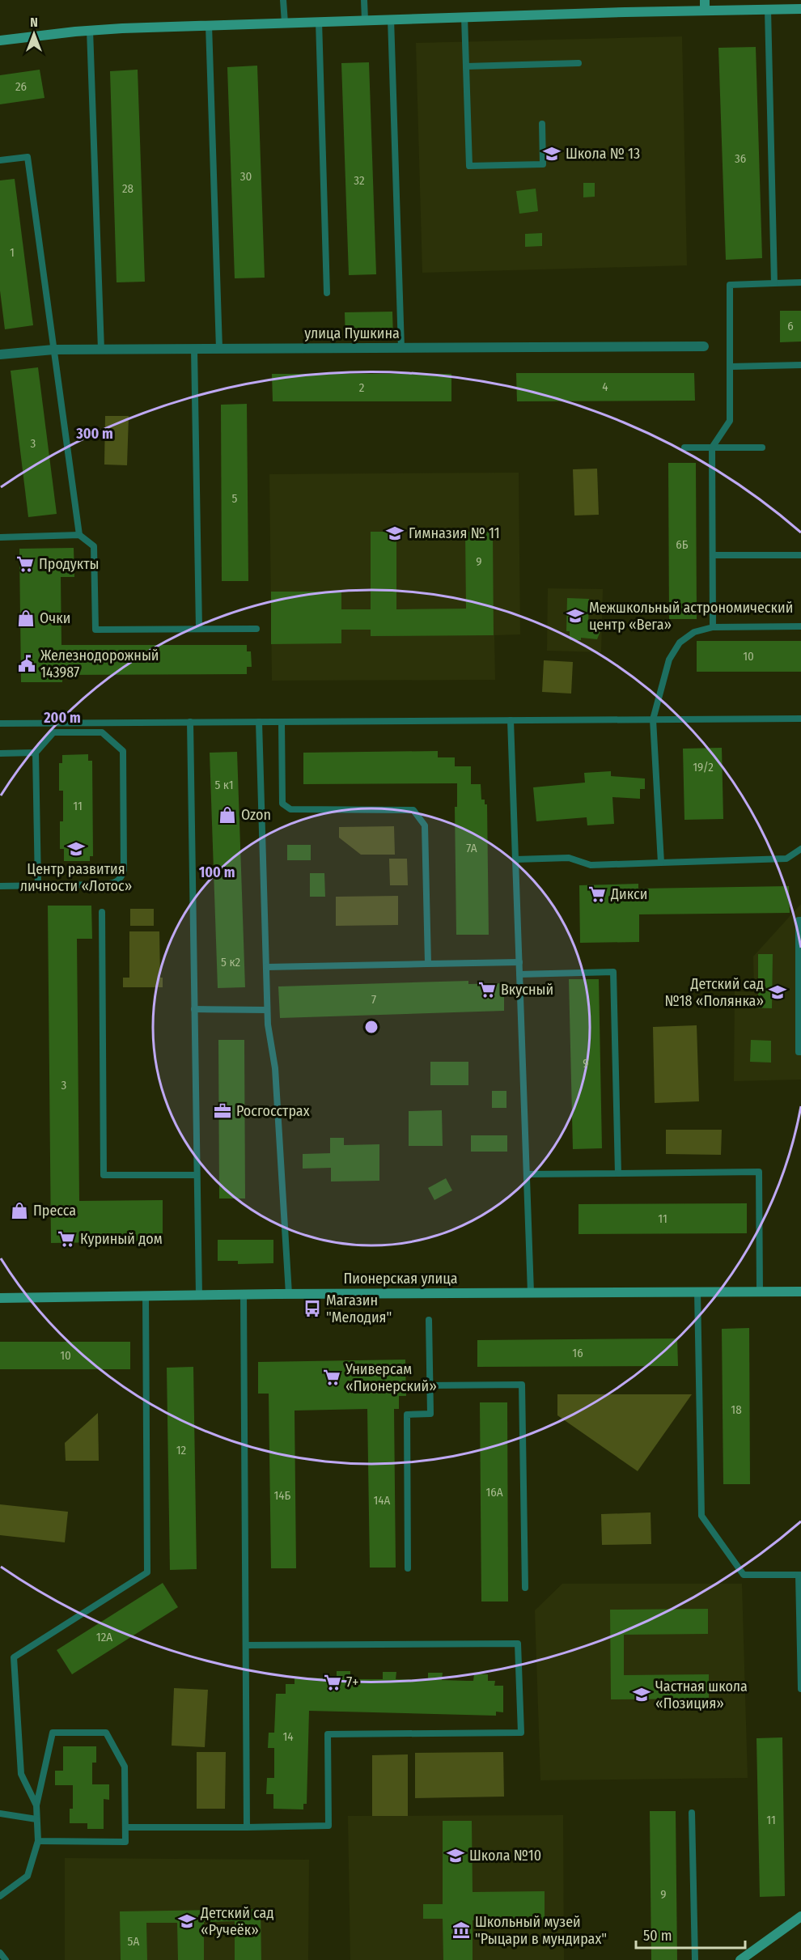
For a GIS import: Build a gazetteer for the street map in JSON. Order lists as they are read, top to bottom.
{
  "streets": {
    "street": ["улица Пушкина", "Пионерская улица"]
  },
  "places": {
    "school or university": [
      "Школа № 13",
      "Гимназия № 11",
      "Межшкольный астрономический центр «Вега»",
      "Центр развития личности «Лотос»",
      "Детский сад №18 «Полянка»",
      "Частная школа «Позиция»",
      "Школа №10",
      "Детский сад «Ручеёк»"
    ],
    "supermarket": [
      "Продукты",
      "Дикси",
      "Вкусный",
      "Куриный дом",
      "Универсам «Пионерский»",
      "7+"
    ],
    "shop": ["Очки", "Ozon", "Пресса"],
    "public building": ["Железнодорожный 143987"],
    "office": ["Росгосстрах"],
    "bus stop": ["Магазин \"Мелодия\""],
    "museum": ["Школьный музей \"Рыцари в мундирах\""]
  },
  "house_numbers": [
    "26",
    "36",
    "30",
    "32",
    "28",
    "1",
    "6",
    "4",
    "2",
    "3",
    "5",
    "6Б",
    "9",
    "10",
    "19/2",
    "5 к1",
    "11",
    "7А",
    "5 к2",
    "7",
    "9",
    "3",
    "11",
    "16",
    "10",
    "18",
    "12",
    "16А",
    "14Б",
    "14А",
    "12А",
    "14",
    "11",
    "9",
    "5А"
  ],
  "scale_bar": "50 m",
  "north": "top",
  "rings": ["300 m", "200 m", "100 m"]
}
